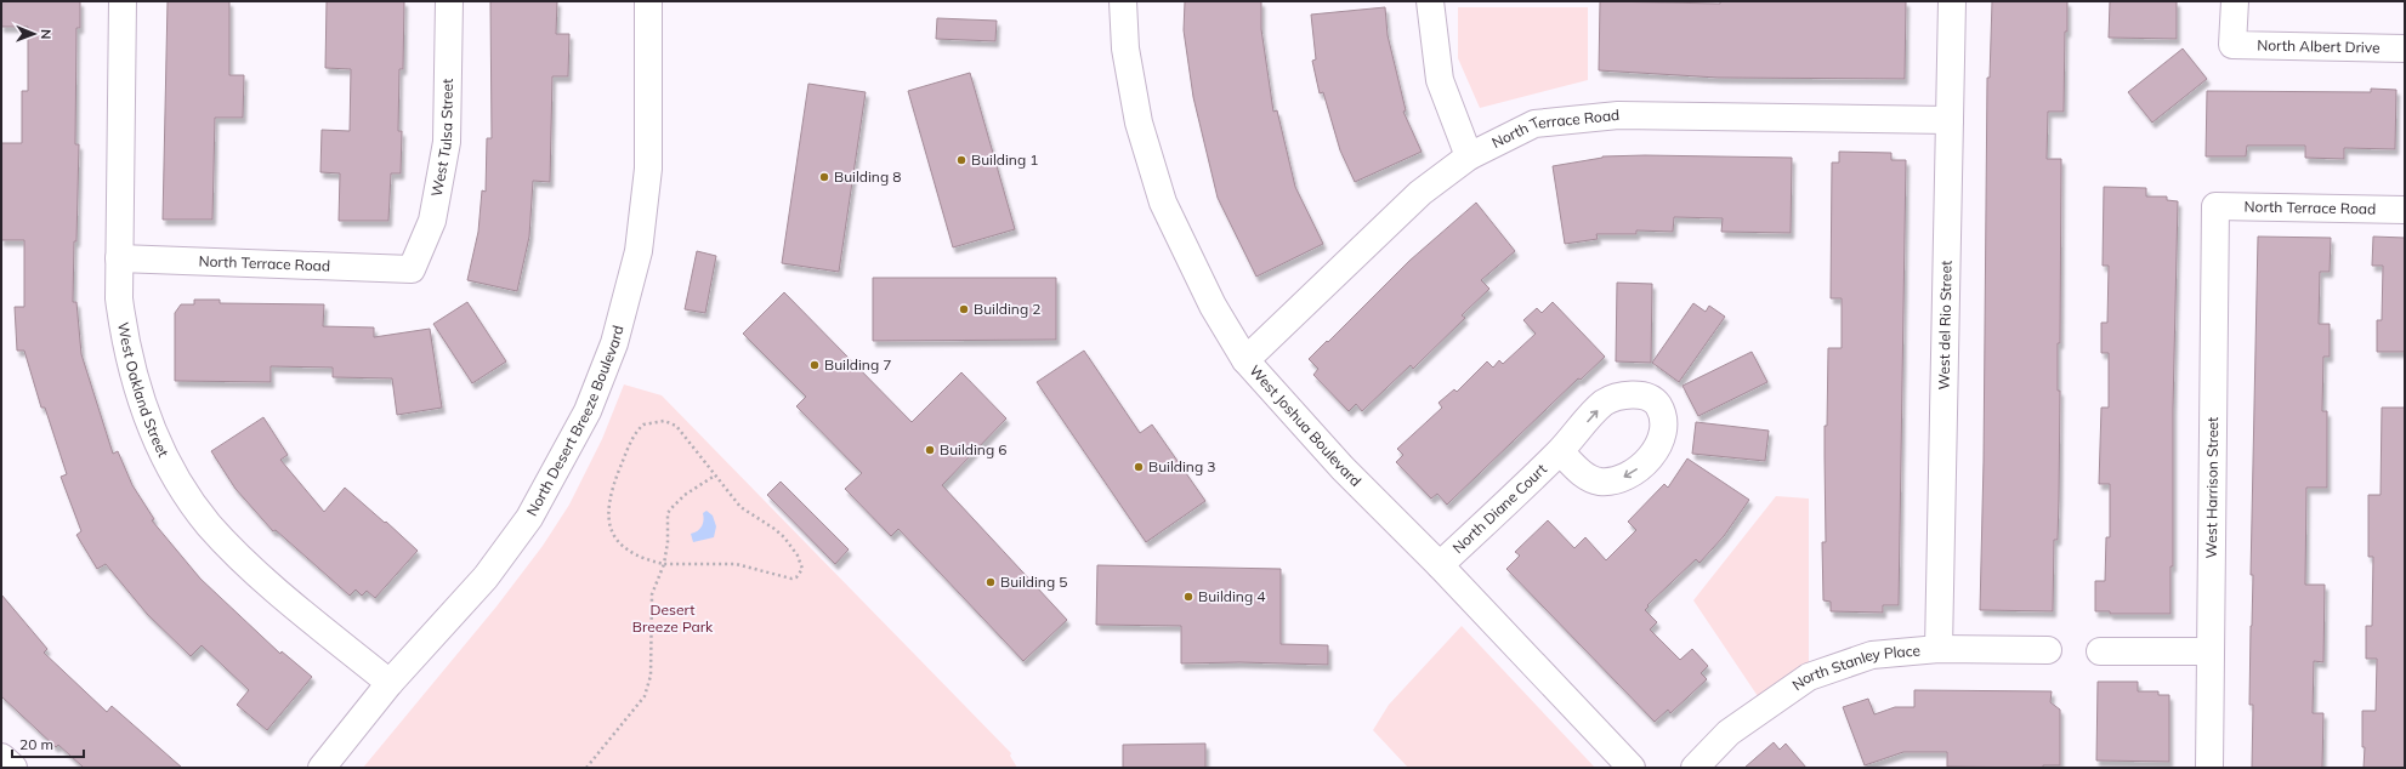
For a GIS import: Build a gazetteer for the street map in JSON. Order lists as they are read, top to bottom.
{
  "streets": {
    "street": [
      "North Albert Drive",
      "North Terrace Road",
      "West Tulsa Street",
      "West del Rio Street",
      "West Oakland Street",
      "North Desert Breeze Boulevard",
      "West Joshua Boulevard",
      "West Harrison Street",
      "North Diane Court",
      "North Stanley Place"
    ]
  },
  "crossings": [
    ["North Terrace Road", "West Tulsa Street"],
    ["North Terrace Road", "West del Rio Street"],
    ["North Terrace Road", "West Oakland Street"],
    ["North Terrace Road", "West Joshua Boulevard"],
    ["North Terrace Road", "West Harrison Street"],
    ["West del Rio Street", "North Stanley Place"],
    ["West Oakland Street", "North Desert Breeze Boulevard"],
    ["West Joshua Boulevard", "North Diane Court"]
  ],
  "parks": ["Desert Breeze Park"],
  "places": [
    "Building 1",
    "Building 8",
    "Building 2",
    "Building 7",
    "Building 6",
    "Building 3",
    "Building 5",
    "Building 4"
  ],
  "scale_bar": "20 m",
  "north": "right"
}
